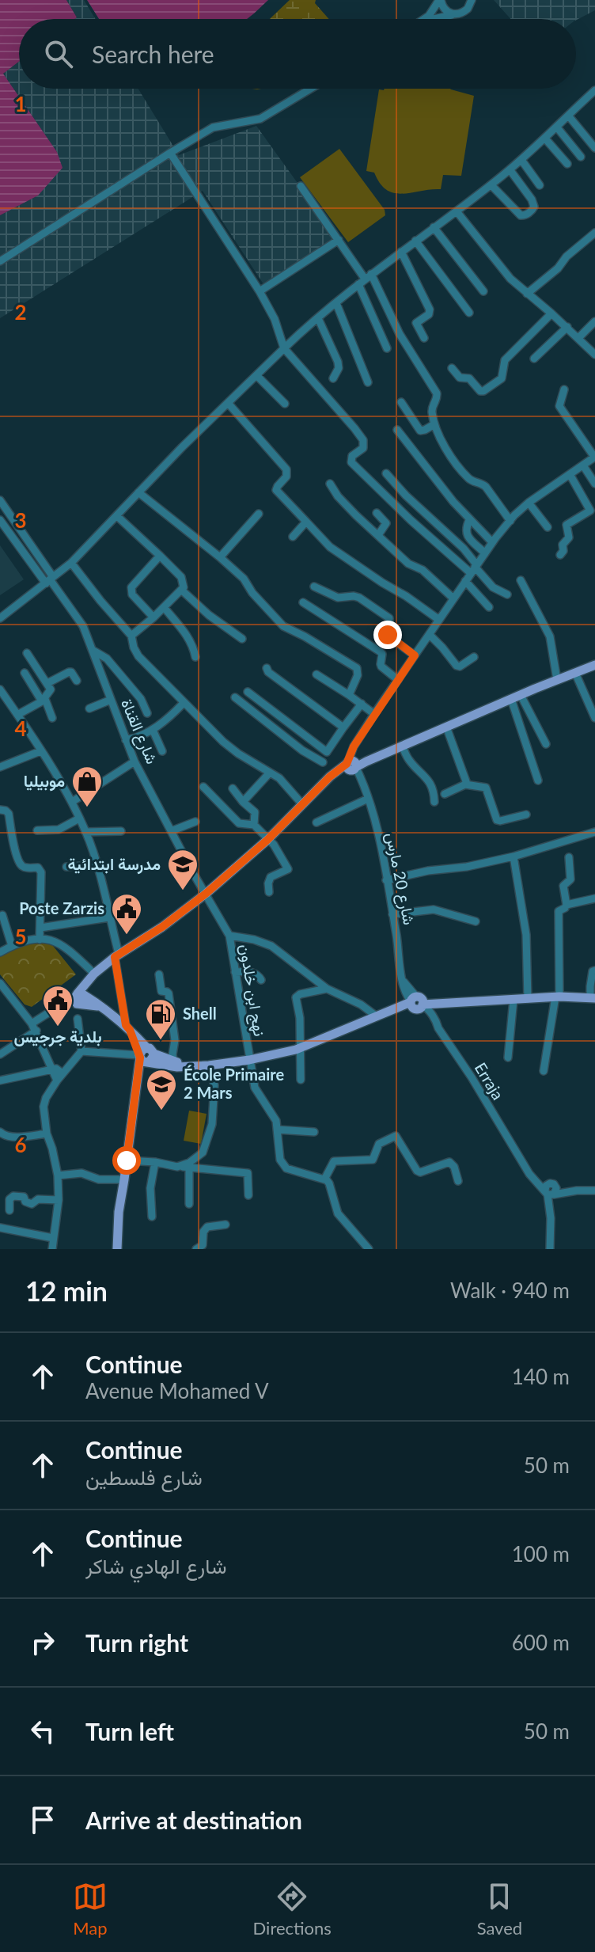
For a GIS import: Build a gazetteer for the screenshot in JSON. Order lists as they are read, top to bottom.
{
  "streets": {
    "street": [
      "شارع القناة",
      "شارع 20 مارس",
      "نهج ابن خلدون",
      "Erraja"
    ]
  },
  "crossings": [
    ["شارع القناة", "نهج ابن خلدون"],
    ["شارع 20 مارس", "Erraja"]
  ],
  "places": {
    "shop": ["موبيليا"],
    "school or university": ["مدرسة ابتدائية", "École Primaire 2 Mars"],
    "public building": ["Poste Zarzis", "بلدية جرجيس"],
    "fuel station": ["Shell"]
  },
  "page": {
    "search": "Search here",
    "heading": ["12 min", "Walk · 940 m"],
    "list": [
      ["Continue", "Avenue Mohamed V", "140 m"],
      ["Continue", "شارع فلسطين", "50 m"],
      ["Continue", "شارع الهادي شاكر", "100 m"],
      ["Turn right", "600 m"],
      ["Turn left", "50 m"],
      "Arrive at destination"
    ],
    "nav": ["Map", "Directions", "Saved"]
  },
  "grid": {
    "rows": [
      "1",
      "2",
      "3",
      "4",
      "5",
      "6"
    ]
  }
}
